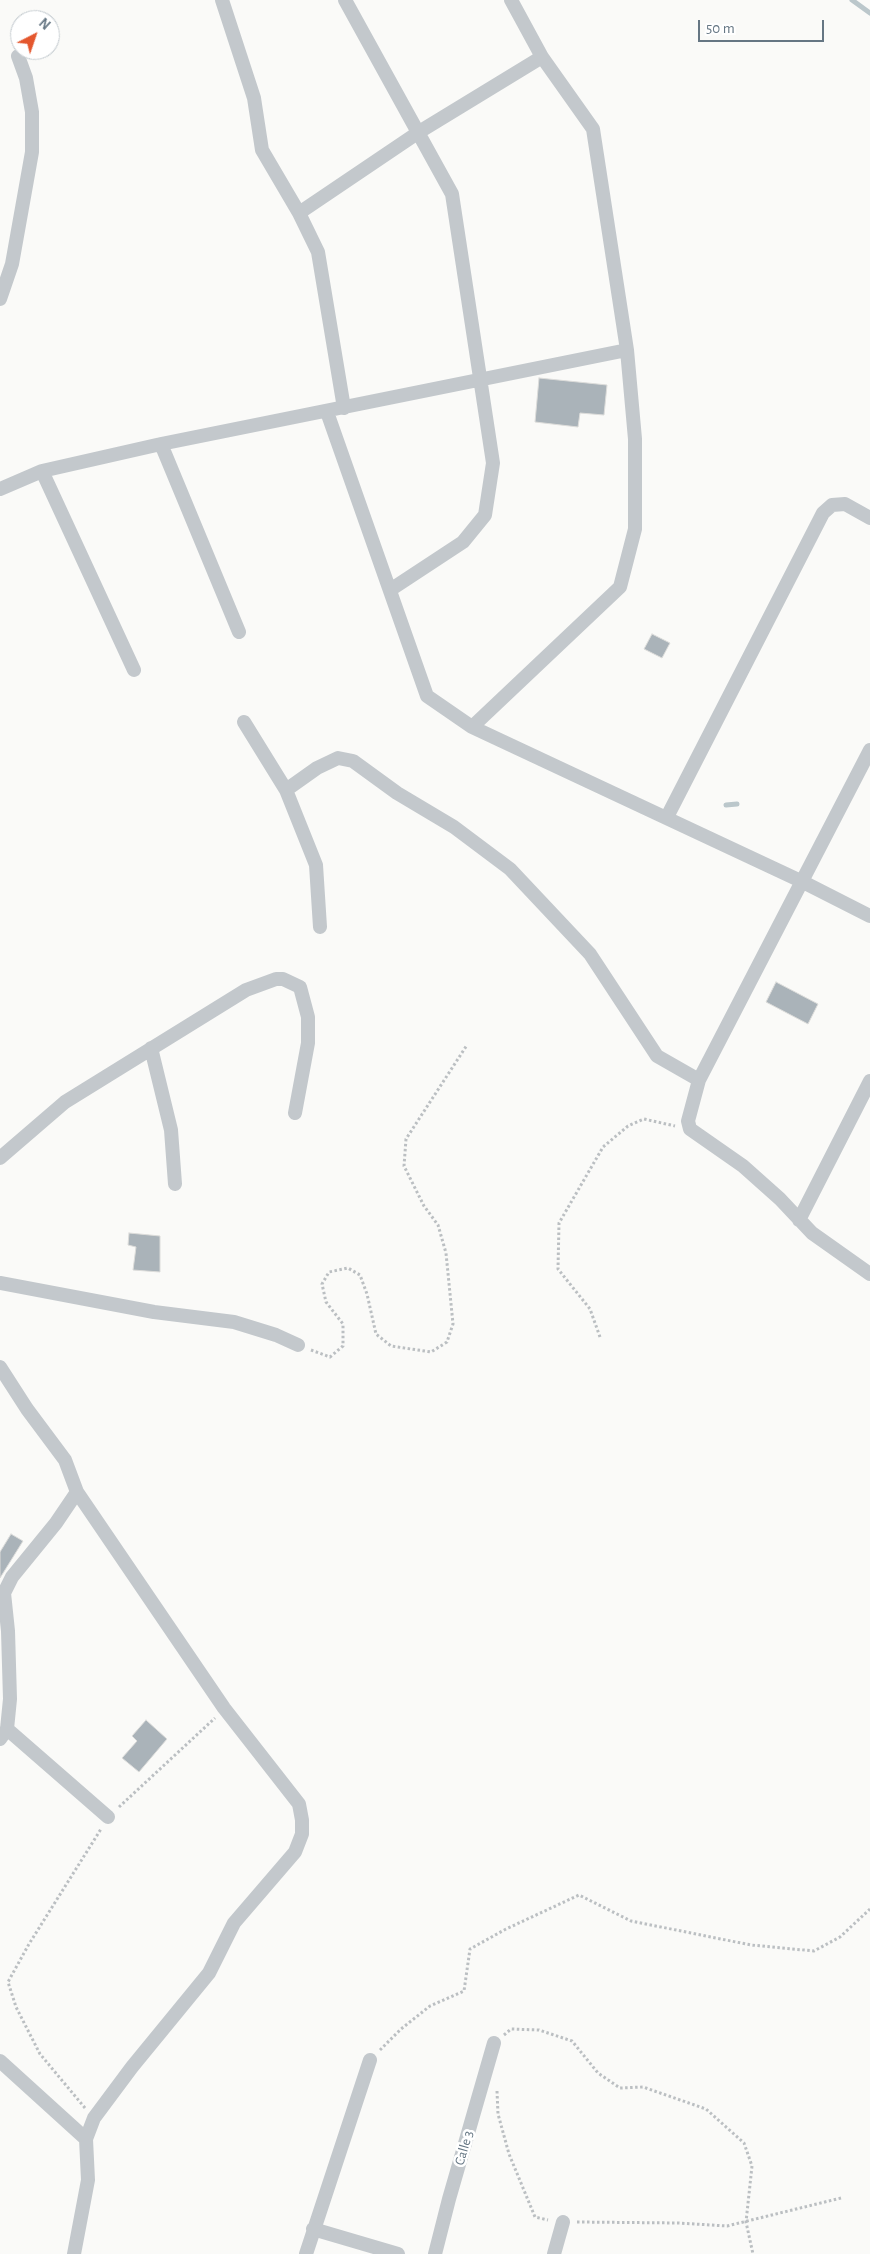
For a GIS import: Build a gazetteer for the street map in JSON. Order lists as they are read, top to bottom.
{
  "streets": {
    "street": ["Calle 3"]
  },
  "scale_bar": "50 m",
  "north": "top right"
}
